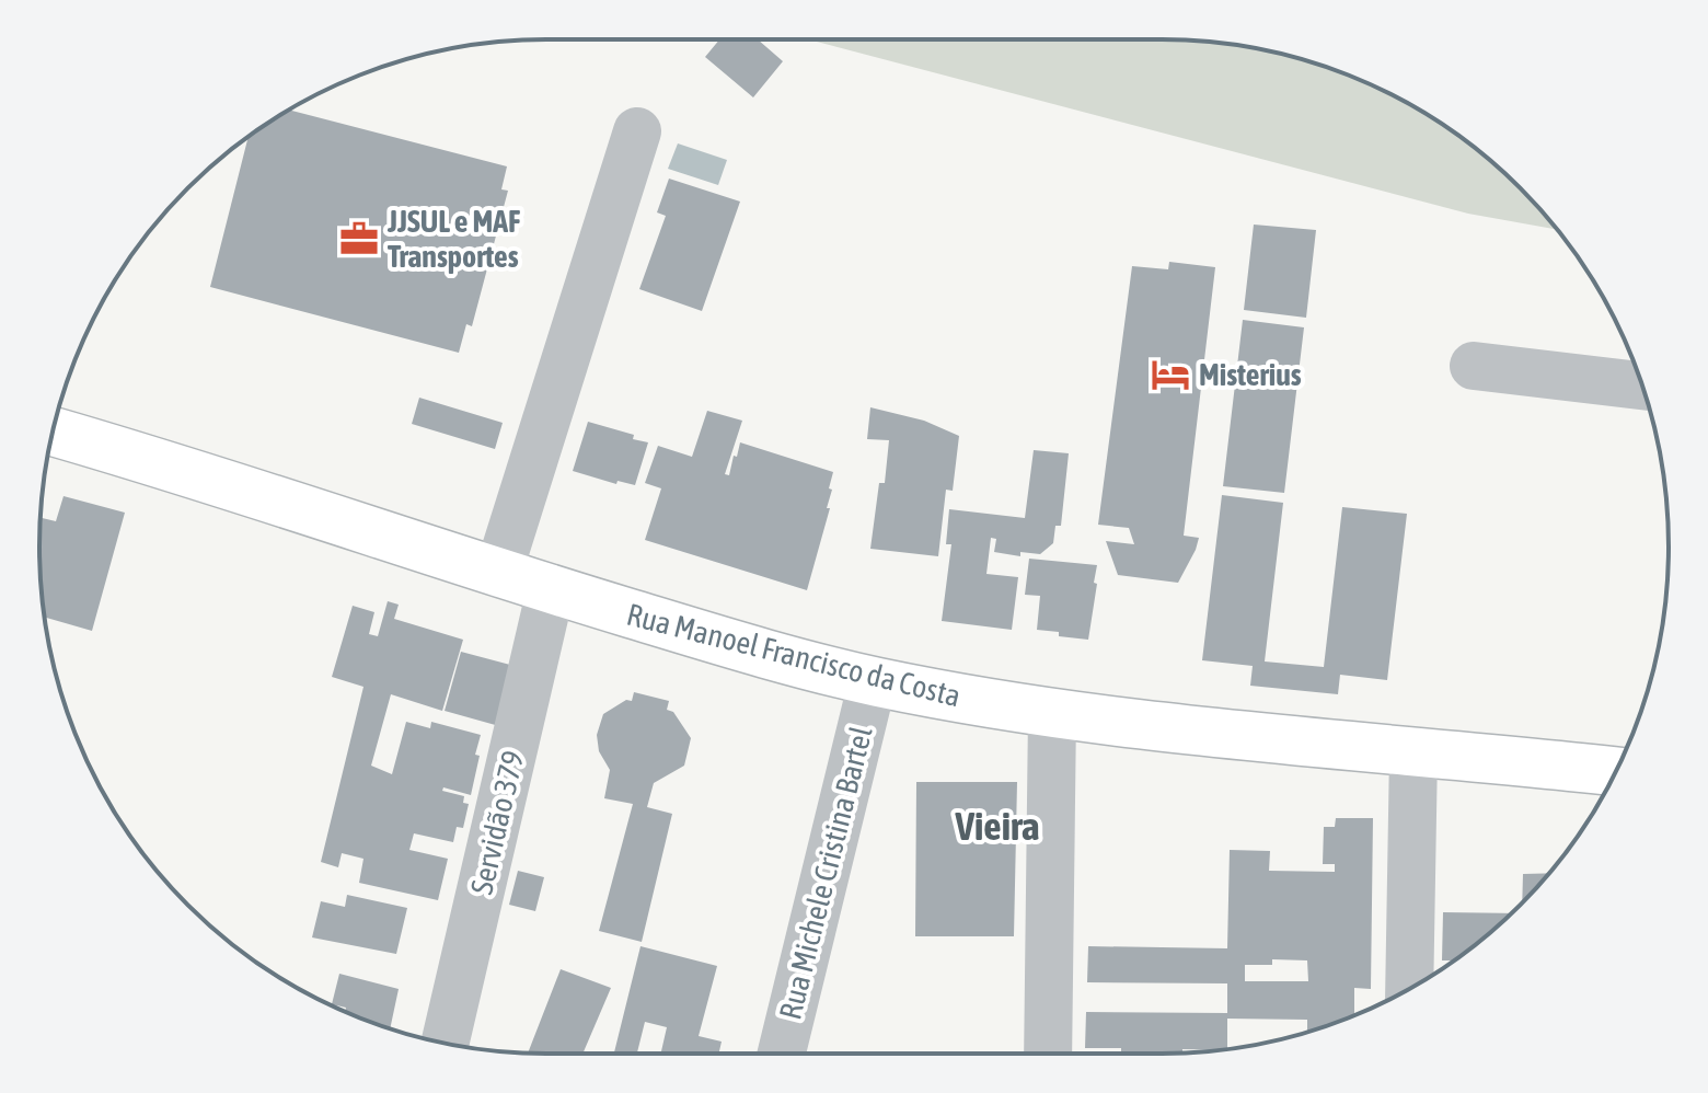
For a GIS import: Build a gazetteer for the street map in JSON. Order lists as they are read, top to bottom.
{
  "streets": {
    "main road": ["Rua Manoel Francisco da Costa"],
    "street": ["Servidão 379", "Rua Michele Cristina Bartel"]
  },
  "crossings": [
    ["Rua Manoel Francisco da Costa", "Servidão 379"],
    ["Rua Manoel Francisco da Costa", "Rua Michele Cristina Bartel"]
  ],
  "districts": ["Vieira"],
  "places": {
    "office": ["JJSUL e MAF Transportes"],
    "hotel": ["Misterius"]
  }
}
